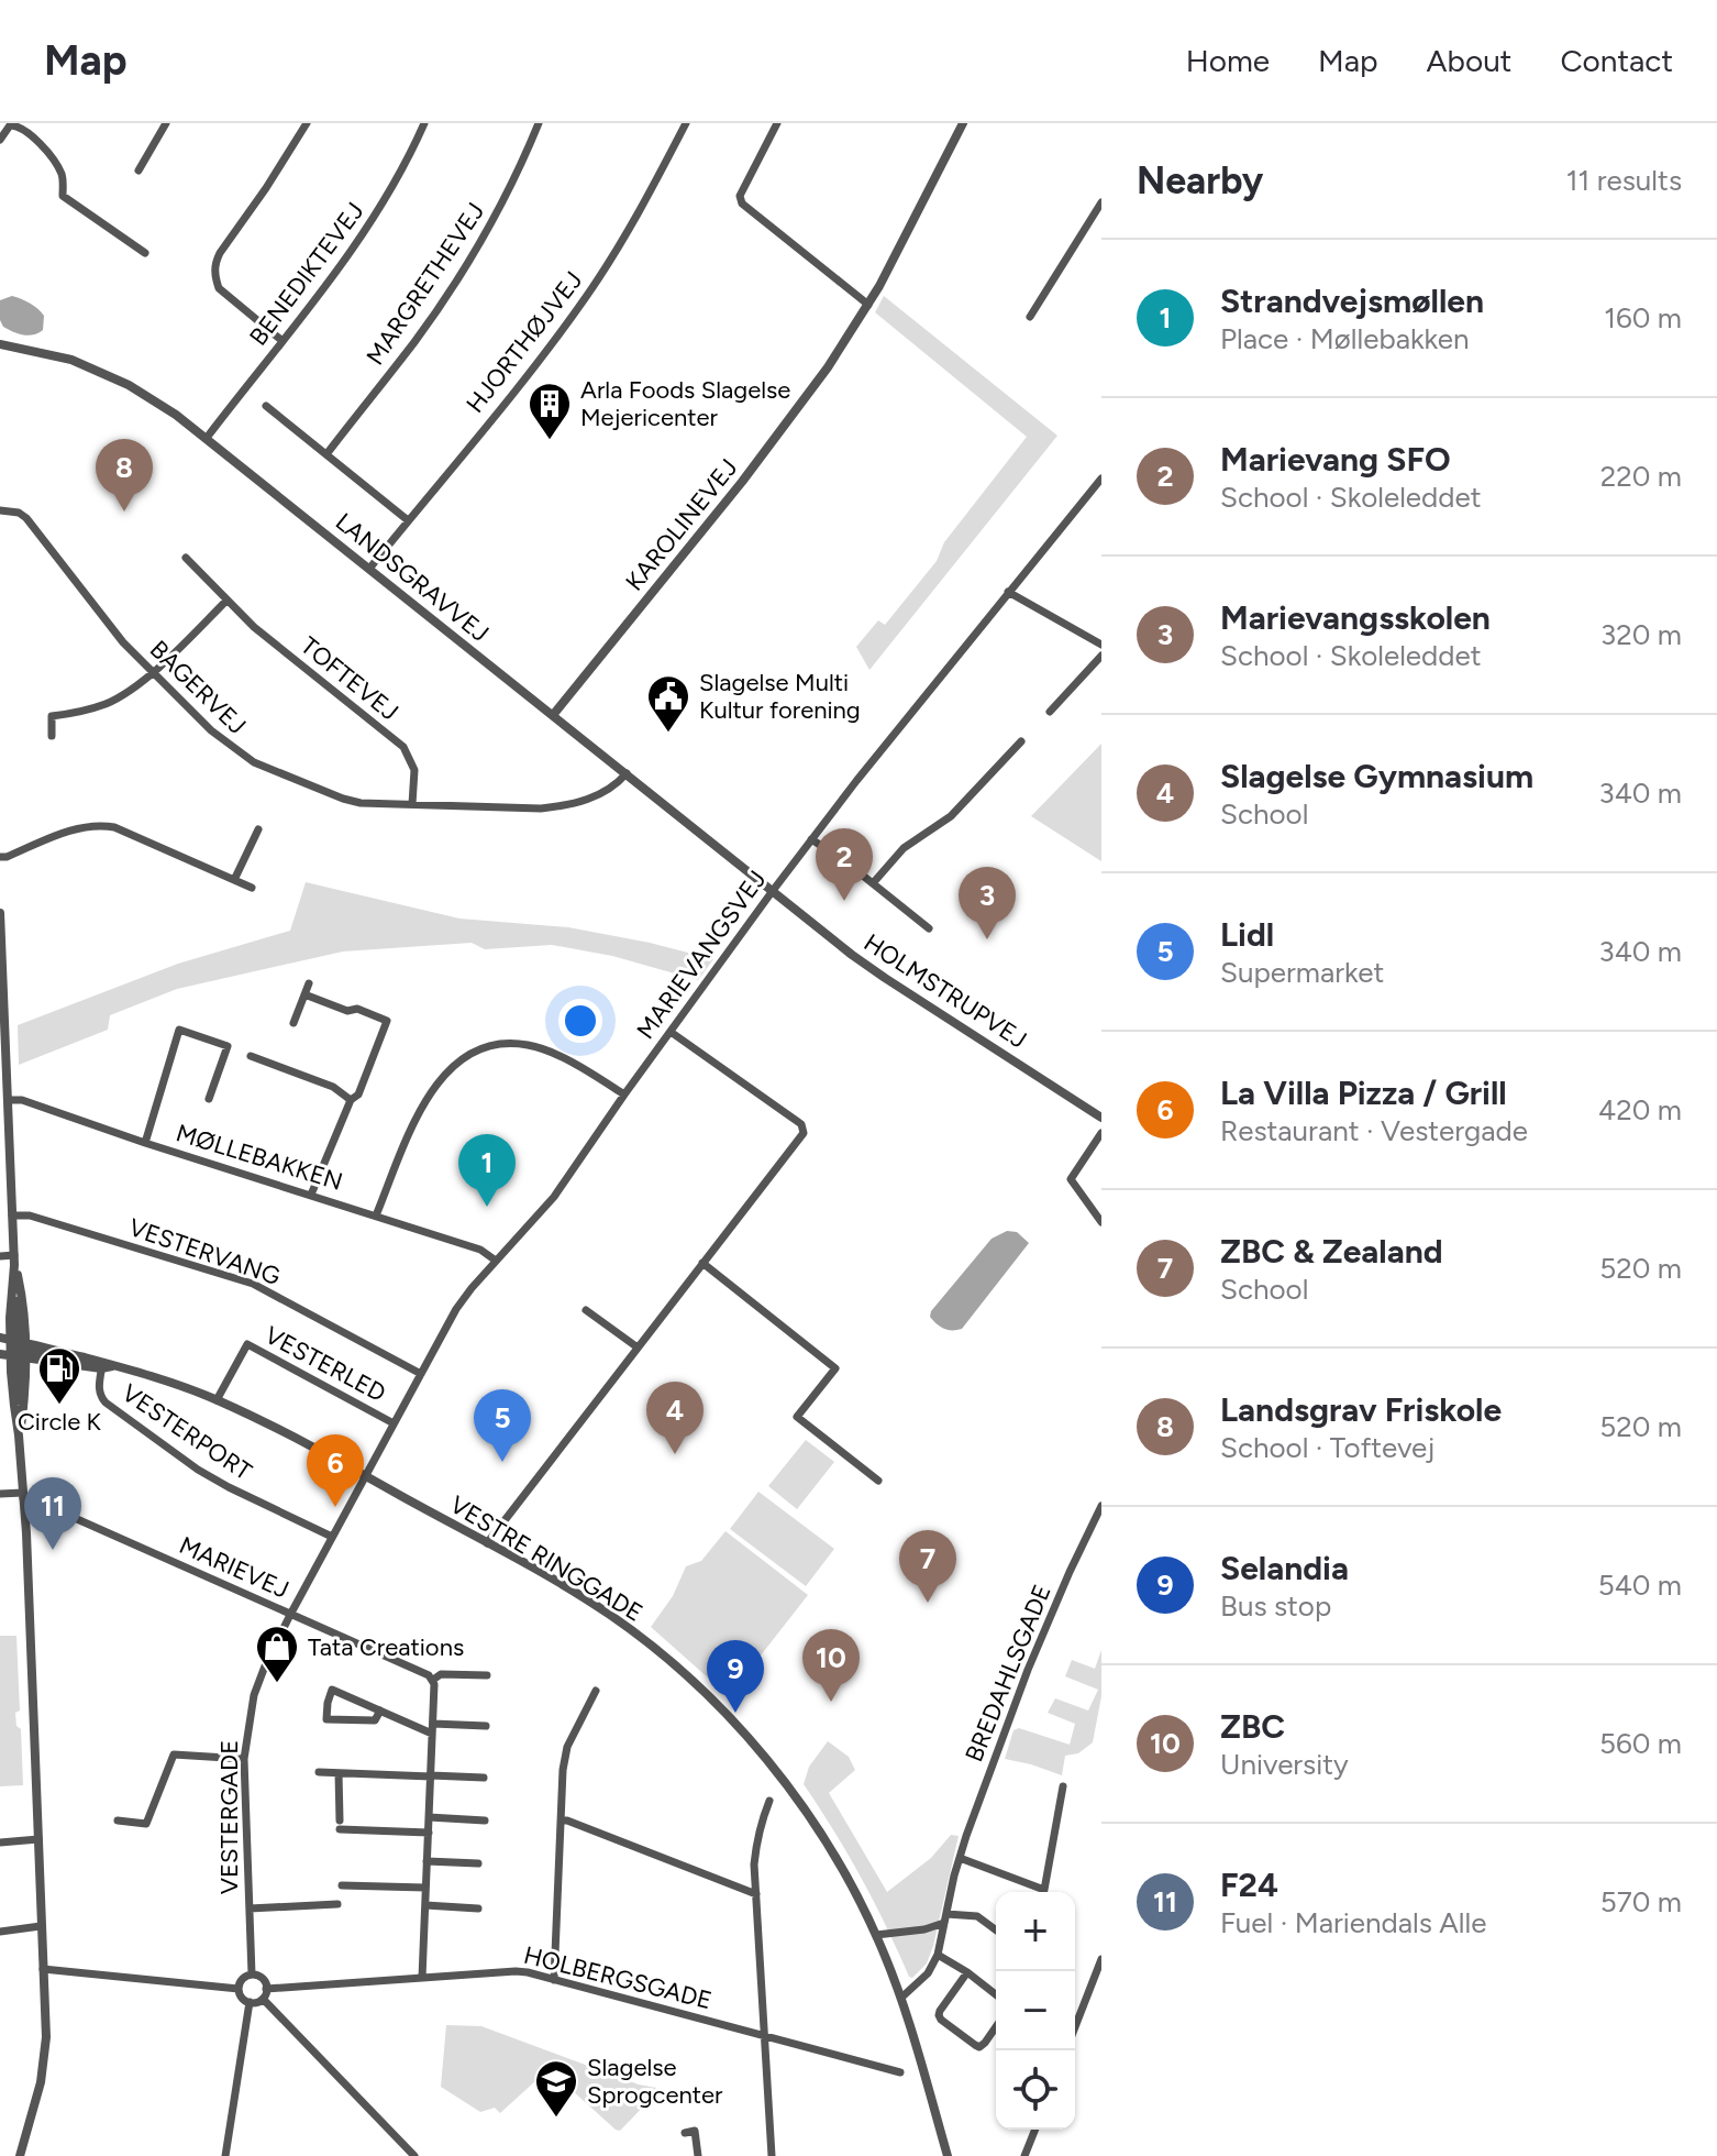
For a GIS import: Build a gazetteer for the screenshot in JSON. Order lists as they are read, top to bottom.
{
  "streets": {
    "street": [
      "BENEDIKTEVEJ",
      "MARGRETHEVEJ",
      "HJORTHØJVEJ",
      "KAROLINEVEJ",
      "LANDSGRAVVEJ",
      "TOFTEVEJ",
      "BAGERVEJ",
      "MARIEVANGSVEJ",
      "HOLMSTRUPVEJ",
      "MØLLEBAKKEN",
      "VESTERVANG",
      "VESTERLED",
      "VESTERPORT",
      "VESTRE RINGGADE",
      "MARIEVEJ",
      "BREDAHLSGADE",
      "VESTERGADE",
      "HOLBERGSGADE"
    ]
  },
  "crossings": [
    ["BENEDIKTEVEJ", "LANDSGRAVVEJ"],
    ["HJORTHØJVEJ", "LANDSGRAVVEJ"],
    ["KAROLINEVEJ", "LANDSGRAVVEJ"],
    ["LANDSGRAVVEJ", "BAGERVEJ"],
    ["LANDSGRAVVEJ", "MARIEVANGSVEJ"],
    ["LANDSGRAVVEJ", "HOLMSTRUPVEJ"],
    ["TOFTEVEJ", "BAGERVEJ"],
    ["MARIEVANGSVEJ", "HOLMSTRUPVEJ"],
    ["MARIEVANGSVEJ", "MØLLEBAKKEN"],
    ["MARIEVANGSVEJ", "VESTERVANG"],
    ["MARIEVANGSVEJ", "VESTERLED"],
    ["MARIEVANGSVEJ", "VESTRE RINGGADE"],
    ["MARIEVANGSVEJ", "VESTERGADE"],
    ["VESTERLED", "VESTRE RINGGADE"],
    ["VESTERPORT", "VESTRE RINGGADE"],
    ["VESTERPORT", "VESTERGADE"],
    ["VESTRE RINGGADE", "BREDAHLSGADE"],
    ["VESTRE RINGGADE", "VESTERGADE"],
    ["MARIEVEJ", "VESTERGADE"],
    ["VESTERGADE", "HOLBERGSGADE"]
  ],
  "places": {
    "building": ["Arla Foods Slagelse Mejericenter"],
    "public building": ["Slagelse Multi Kultur forening"],
    "fuel station": ["Circle K"],
    "shop": ["Tata Creations"],
    "school or university": ["Slagelse Sprogcenter"]
  },
  "page": {
    "header": "Map",
    "nav": [
      "Home",
      "Map",
      "About",
      "Contact"
    ],
    "heading": ["Nearby", "11 results"],
    "list": [
      {
        "mark": "1",
        "name": "Strandvejsmøllen",
        "note": "Place · Møllebakken",
        "value": "160 m"
      },
      {
        "mark": "2",
        "name": "Marievang SFO",
        "note": "School · Skoleleddet",
        "value": "220 m"
      },
      {
        "mark": "3",
        "name": "Marievangsskolen",
        "note": "School · Skoleleddet",
        "value": "320 m"
      },
      {
        "mark": "4",
        "name": "Slagelse Gymnasium",
        "note": "School",
        "value": "340 m"
      },
      {
        "mark": "5",
        "name": "Lidl",
        "note": "Supermarket",
        "value": "340 m"
      },
      {
        "mark": "6",
        "name": "La Villa Pizza / Grill",
        "note": "Restaurant · Vestergade",
        "value": "420 m"
      },
      {
        "mark": "7",
        "name": "ZBC & Zealand",
        "note": "School",
        "value": "520 m"
      },
      {
        "mark": "8",
        "name": "Landsgrav Friskole",
        "note": "School · Toftevej",
        "value": "520 m"
      },
      {
        "mark": "9",
        "name": "Selandia",
        "note": "Bus stop",
        "value": "540 m"
      },
      {
        "mark": "10",
        "name": "ZBC",
        "note": "University",
        "value": "560 m"
      },
      {
        "mark": "11",
        "name": "F24",
        "note": "Fuel · Mariendals Alle",
        "value": "570 m"
      }
    ],
    "pins": [
      "8",
      "2",
      "3",
      "1",
      "4",
      "5",
      "6",
      "11",
      "7",
      "10",
      "9"
    ],
    "map_buttons": ["+", "−"]
  }
}
